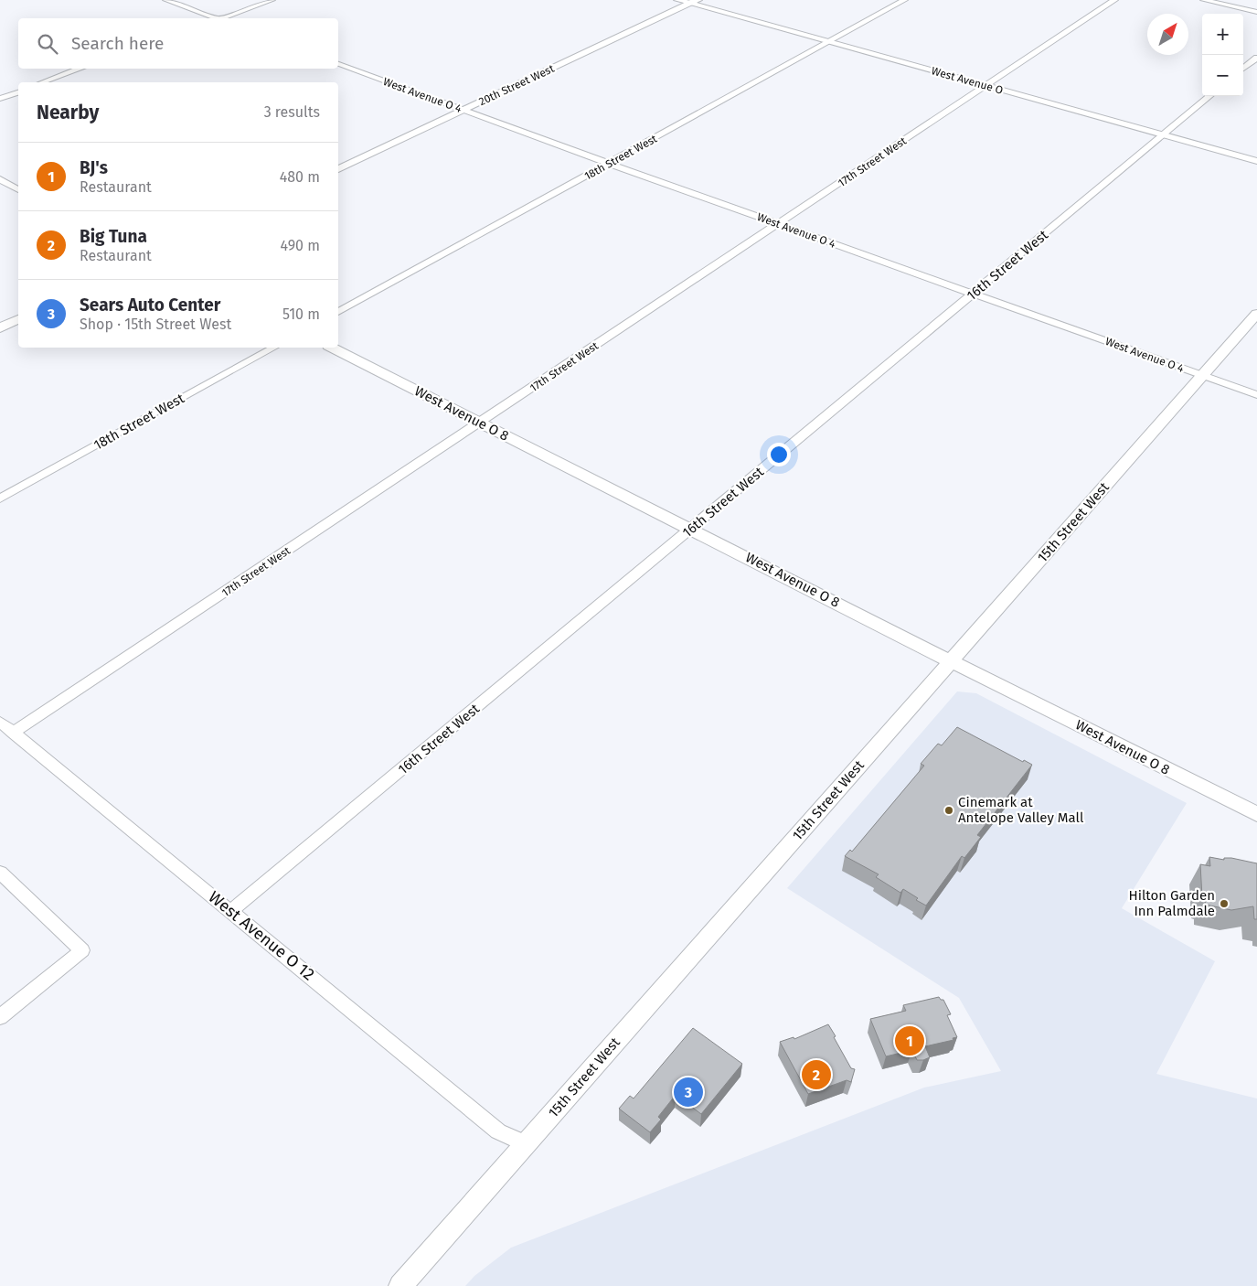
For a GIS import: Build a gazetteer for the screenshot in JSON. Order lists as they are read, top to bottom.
{
  "streets": {
    "main road": ["20th Street West"],
    "street": [
      "West Avenue O",
      "West Avenue O 4",
      "18th Street West",
      "17th Street West",
      "16th Street West",
      "West Avenue O 8",
      "15th Street West",
      "West Avenue O 12"
    ]
  },
  "crossings": [
    ["West Avenue O", "20th Street West"],
    ["West Avenue O", "18th Street West"],
    ["West Avenue O", "17th Street West"],
    ["West Avenue O", "16th Street West"],
    ["20th Street West", "West Avenue O 4"],
    ["West Avenue O 4", "18th Street West"],
    ["West Avenue O 4", "17th Street West"],
    ["West Avenue O 4", "16th Street West"],
    ["West Avenue O 4", "15th Street West"],
    ["17th Street West", "West Avenue O 8"],
    ["17th Street West", "West Avenue O 12"],
    ["16th Street West", "West Avenue O 8"],
    ["16th Street West", "West Avenue O 12"],
    ["West Avenue O 8", "15th Street West"],
    ["15th Street West", "West Avenue O 12"]
  ],
  "places": ["Cinemark at Antelope Valley Mall", "Hilton Garden Inn Palmdale"],
  "north": "top right",
  "page": {
    "map_buttons": ["+", "−"],
    "search": "Search here",
    "heading": ["Nearby", "3 results"],
    "list": [
      {
        "mark": "1",
        "name": "BJ's",
        "note": "Restaurant",
        "value": "480 m"
      },
      {
        "mark": "2",
        "name": "Big Tuna",
        "note": "Restaurant",
        "value": "490 m"
      },
      {
        "mark": "3",
        "name": "Sears Auto Center",
        "note": "Shop · 15th Street West",
        "value": "510 m"
      }
    ],
    "pins": ["1", "2", "3"]
  }
}
